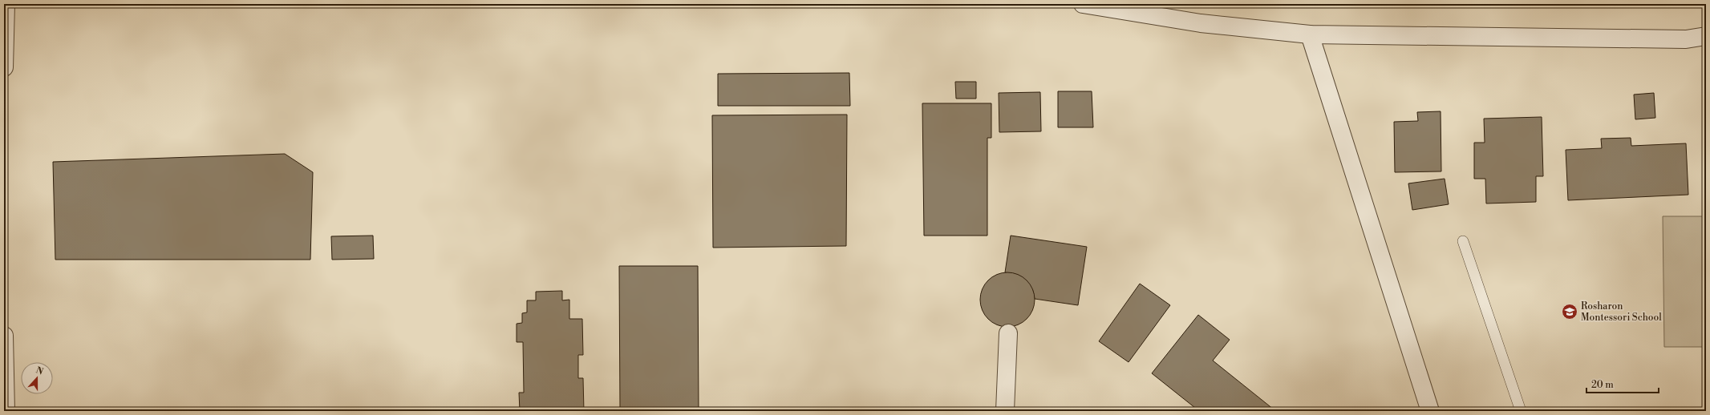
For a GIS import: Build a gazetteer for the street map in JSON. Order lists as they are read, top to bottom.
{
  "places": {
    "school or university": ["Rosharon Montessori School"]
  },
  "scale_bar": "20 m",
  "north": "top"
}
